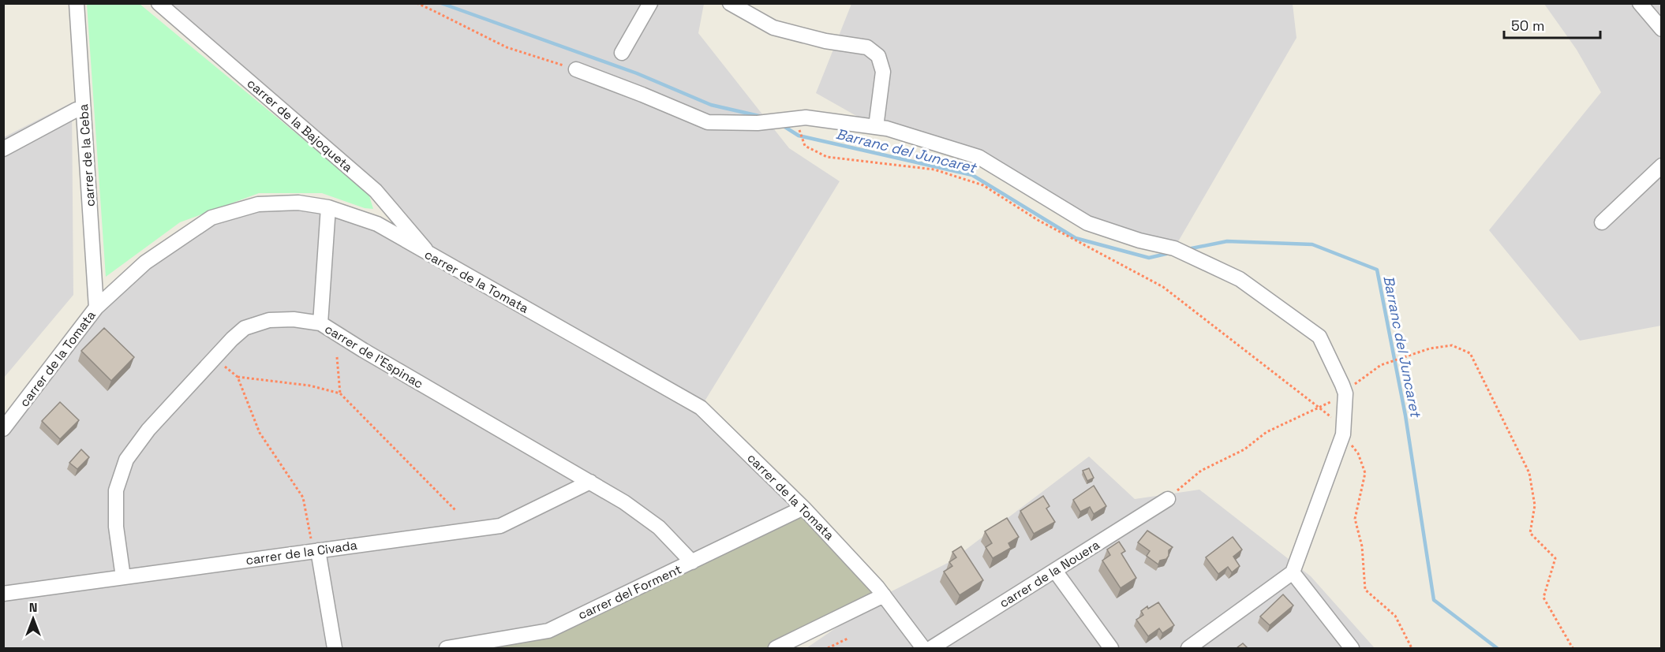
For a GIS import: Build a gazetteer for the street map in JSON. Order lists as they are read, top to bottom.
{
  "streets": {
    "street": [
      "carrer de la Bajoqueta",
      "carrer de la Ceba",
      "carrer de la Tomata",
      "carrer de l'Espinac",
      "carrer de la Civada",
      "carrer de la Nouera",
      "carrer del Forment"
    ]
  },
  "crossings": [
    ["carrer de la Bajoqueta", "carrer de la Tomata"],
    ["carrer de la Ceba", "carrer de la Tomata"],
    ["carrer de la Tomata", "carrer de la Nouera"],
    ["carrer de la Tomata", "carrer del Forment"],
    ["carrer de l'Espinac", "carrer de la Civada"],
    ["carrer de l'Espinac", "carrer del Forment"]
  ],
  "water": ["Barranc del Juncaret"],
  "scale_bar": "50 m",
  "north": "top"
}
